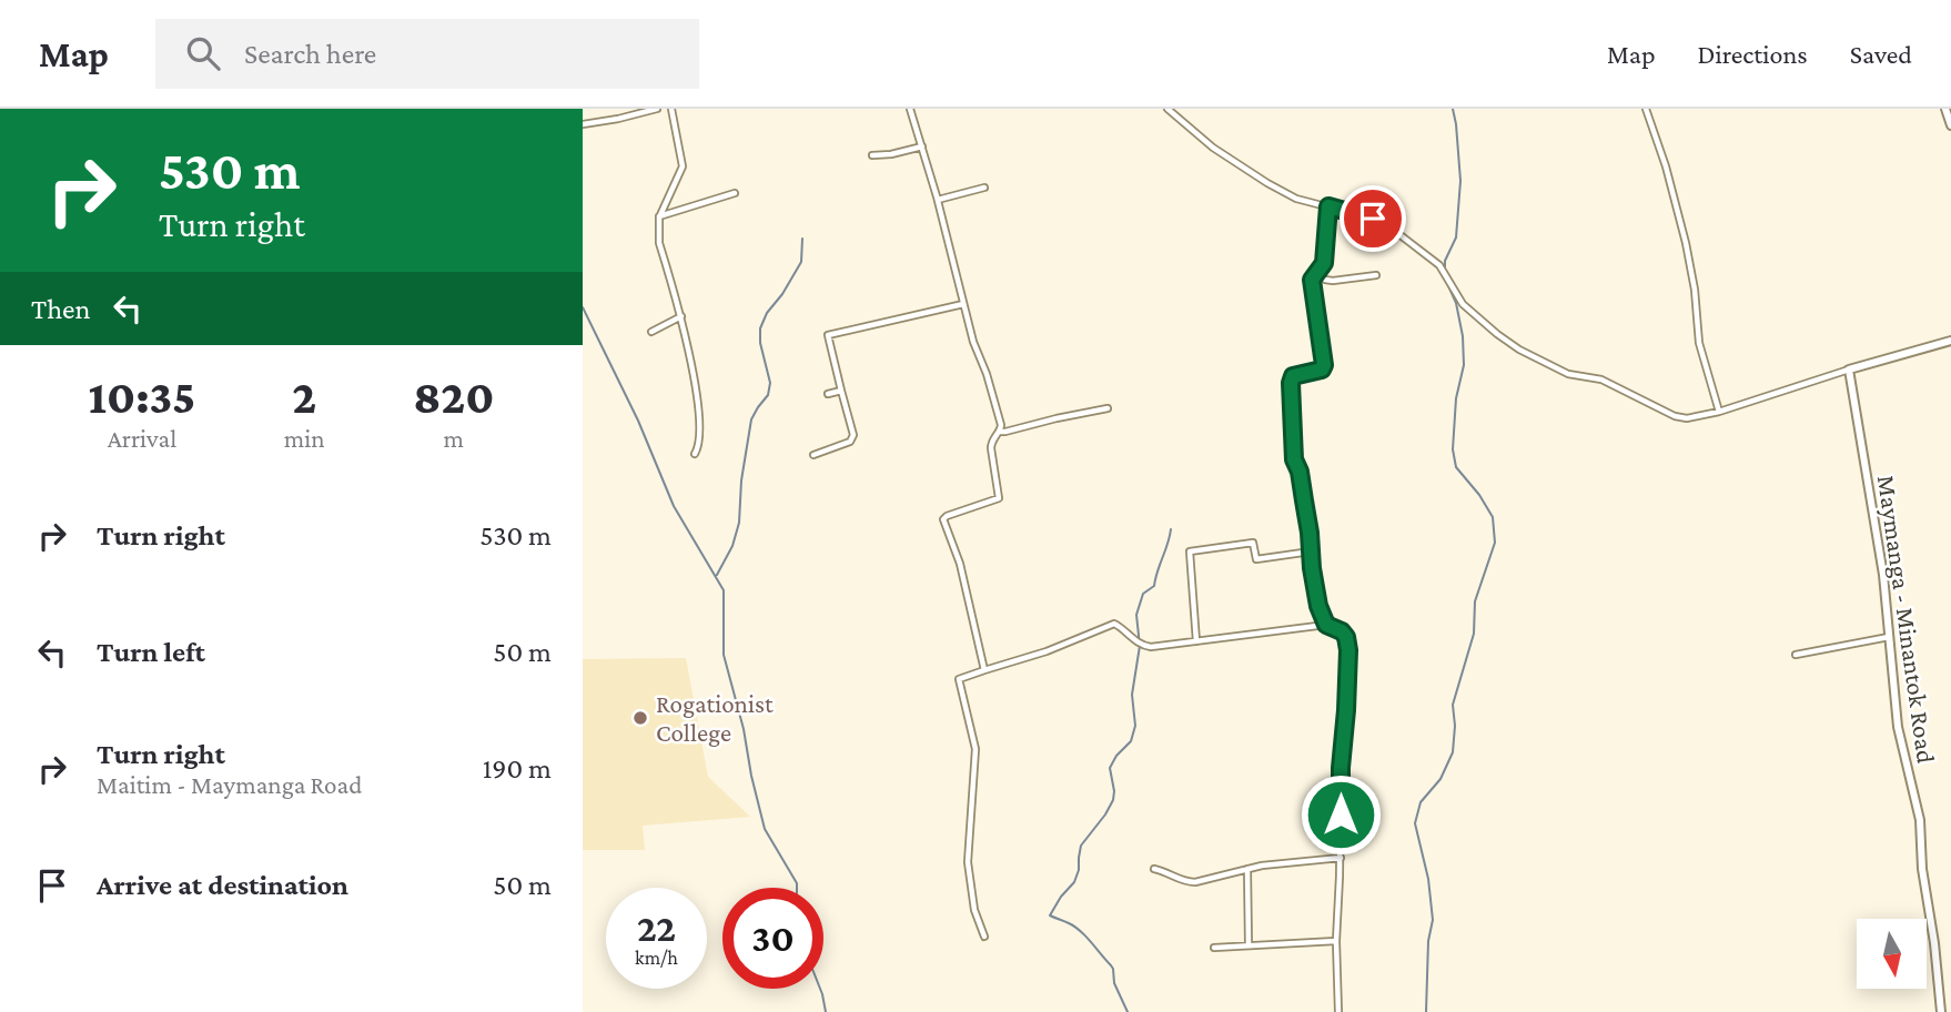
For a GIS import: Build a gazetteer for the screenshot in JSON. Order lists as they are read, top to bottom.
{
  "streets": {
    "street": ["Maymanga - Minantok Road"]
  },
  "places": ["Rogationist College"],
  "north": "bottom",
  "page": {
    "header": "Map",
    "search": "Search here",
    "nav": ["Map", "Directions", "Saved"],
    "turn": ["530 m", "Turn right"],
    "then": "Then",
    "eta": [
      "10:35",
      "Arrival",
      "2",
      "min",
      "820",
      "m"
    ],
    "list": [
      {
        "name": "Turn right",
        "value": "530 m"
      },
      {
        "name": "Turn left",
        "value": "50 m"
      },
      {
        "name": "Turn right",
        "note": "Maitim - Maymanga Road",
        "value": "190 m"
      },
      {
        "name": "Arrive at destination",
        "value": "50 m"
      }
    ],
    "speed": "22 km/h",
    "limit": "30"
  }
}
